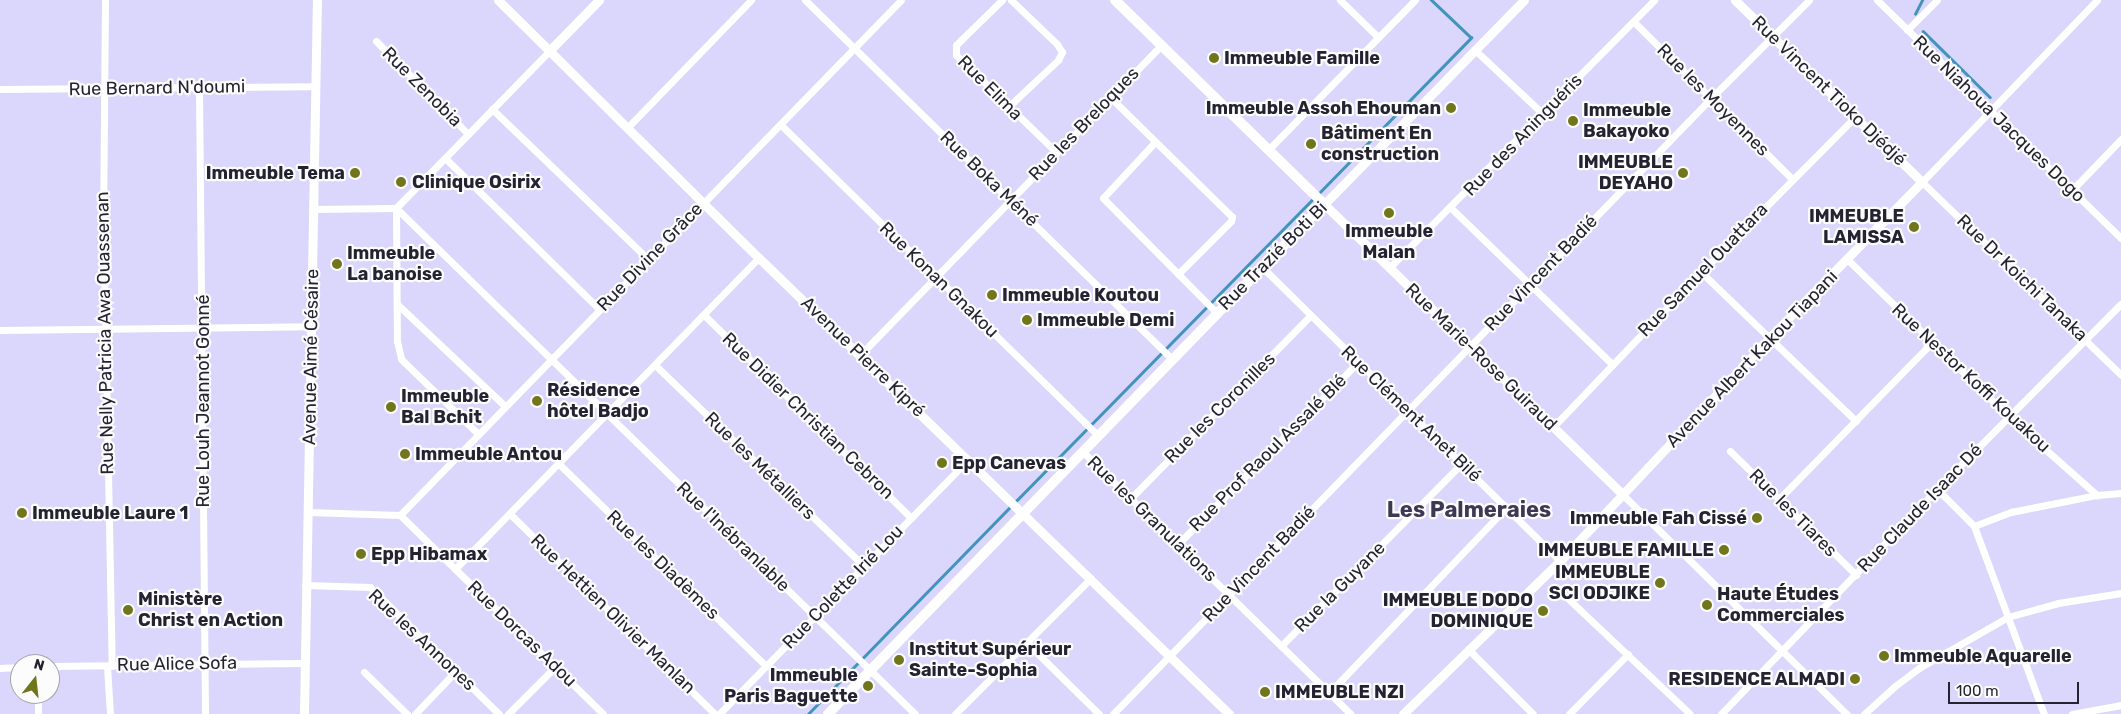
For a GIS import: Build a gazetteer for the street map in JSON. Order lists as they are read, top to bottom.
{
  "streets": {
    "main road": ["Rue Trazié Boti Bi", "Rue Marie-Rose Guiraud"],
    "street": [
      "Rue Zenobia",
      "Rue Bernard N'doumi",
      "Rue Elima",
      "Rue Vincent Tioko Djédjé",
      "Rue les Moyennes",
      "Rue Niahoua Jacques Dogo",
      "Rue les Breloques",
      "Rue des Aninguéris",
      "Rue Boka Méné",
      "Rue Divine Grâce",
      "Rue Samuel Ouattara",
      "Rue Vincent Badié",
      "Rue Dr Koichi Tanaka",
      "Rue Konan Gnakou",
      "Rue Nelly Patricia Awa Ouassenan",
      "Avenue Aimé Césaire",
      "Avenue Pierre Kipré",
      "Avenue Albert Kakou Tiapani",
      "Rue Nestor Koffi Kouakou",
      "Rue Louh Jeannot Gonné",
      "Rue les Coronilles",
      "Rue Clément Anet Bilé",
      "Rue Didier Christian Cebron",
      "Rue Prof Raoul Assalé Blé",
      "Rue les Métalliers",
      "Rue Claude Isaac Dé",
      "Rue les Tiares",
      "Rue les Granulations",
      "Rue l'Inébranlable",
      "Rue les Diadèmes",
      "Rue Colette Irié Lou",
      "Rue la Guyane",
      "Rue Hettien Olivier Manlan",
      "Rue Dorcas Adou",
      "Rue les Annones",
      "Rue Alice Sofa"
    ]
  },
  "crossings": [
    ["Rue Bernard N'doumi", "Rue Nelly Patricia Awa Ouassenan"],
    ["Rue Bernard N'doumi", "Avenue Aimé Césaire"],
    ["Rue Bernard N'doumi", "Rue Louh Jeannot Gonné"],
    ["Rue Elima", "Rue les Breloques"],
    ["Rue Vincent Tioko Djédjé", "Rue Samuel Ouattara"],
    ["Rue Vincent Tioko Djédjé", "Rue Vincent Badié"],
    ["Rue Vincent Tioko Djédjé", "Rue Dr Koichi Tanaka"],
    ["Rue Vincent Tioko Djédjé", "Avenue Albert Kakou Tiapani"],
    ["Rue les Moyennes", "Rue des Aninguéris"],
    ["Rue les Moyennes", "Rue Samuel Ouattara"],
    ["Rue les Moyennes", "Rue Vincent Badié"],
    ["Rue Niahoua Jacques Dogo", "Avenue Albert Kakou Tiapani"],
    ["Rue les Breloques", "Rue Boka Méné"],
    ["Rue les Breloques", "Rue Konan Gnakou"],
    ["Rue les Breloques", "Avenue Pierre Kipré"],
    ["Rue les Breloques", "Rue Marie-Rose Guiraud"],
    ["Rue des Aninguéris", "Rue Marie-Rose Guiraud"],
    ["Rue Boka Méné", "Rue Trazié Boti Bi"],
    ["Rue Boka Méné", "Rue Divine Grâce"],
    ["Rue Trazié Boti Bi", "Rue Konan Gnakou"],
    ["Rue Trazié Boti Bi", "Avenue Pierre Kipré"],
    ["Rue Trazié Boti Bi", "Rue Marie-Rose Guiraud"],
    ["Rue Trazié Boti Bi", "Rue Clément Anet Bilé"],
    ["Rue Trazié Boti Bi", "Rue les Granulations"],
    ["Rue Trazié Boti Bi", "Rue l'Inébranlable"],
    ["Rue Divine Grâce", "Rue Konan Gnakou"],
    ["Rue Divine Grâce", "Avenue Pierre Kipré"],
    ["Rue Divine Grâce", "Rue l'Inébranlable"],
    ["Rue Divine Grâce", "Rue Dorcas Adou"],
    ["Rue Samuel Ouattara", "Rue Marie-Rose Guiraud"],
    ["Rue Vincent Badié", "Avenue Pierre Kipré"],
    ["Rue Vincent Badié", "Rue Marie-Rose Guiraud"],
    ["Rue Vincent Badié", "Rue Clément Anet Bilé"],
    ["Rue Vincent Badié", "Rue les Granulations"],
    ["Rue Dr Koichi Tanaka", "Avenue Albert Kakou Tiapani"],
    ["Rue Dr Koichi Tanaka", "Rue Claude Isaac Dé"],
    ["Rue Nelly Patricia Awa Ouassenan", "Rue Alice Sofa"],
    ["Avenue Aimé Césaire", "Rue les Annones"],
    ["Avenue Aimé Césaire", "Rue Alice Sofa"],
    ["Avenue Pierre Kipré", "Rue Colette Irié Lou"],
    ["Rue Marie-Rose Guiraud", "Avenue Albert Kakou Tiapani"],
    ["Rue Marie-Rose Guiraud", "Rue Claude Isaac Dé"],
    ["Avenue Albert Kakou Tiapani", "Rue Nestor Koffi Kouakou"],
    ["Avenue Albert Kakou Tiapani", "Rue Clément Anet Bilé"],
    ["Rue Nestor Koffi Kouakou", "Rue Claude Isaac Dé"],
    ["Rue Louh Jeannot Gonné", "Rue Alice Sofa"],
    ["Rue les Coronilles", "Rue Clément Anet Bilé"],
    ["Rue les Coronilles", "Rue les Granulations"],
    ["Rue Clément Anet Bilé", "Rue Prof Raoul Assalé Blé"],
    ["Rue Clément Anet Bilé", "Rue la Guyane"],
    ["Rue Didier Christian Cebron", "Rue Colette Irié Lou"],
    ["Rue Prof Raoul Assalé Blé", "Rue les Granulations"],
    ["Rue les Métalliers", "Rue Colette Irié Lou"],
    ["Rue Claude Isaac Dé", "Rue les Tiares"],
    ["Rue les Granulations", "Rue la Guyane"],
    ["Rue l'Inébranlable", "Rue Colette Irié Lou"],
    ["Rue les Diadèmes", "Rue Colette Irié Lou"],
    ["Rue Colette Irié Lou", "Rue Hettien Olivier Manlan"]
  ],
  "districts": ["Les Palmeraies"],
  "places": [
    "Immeuble Famille",
    "Immeuble Assoh Ehouman",
    "Immeuble Bakayoko",
    "Bâtiment En construction",
    "Immeuble Tema",
    "IMMEUBLE DEYAHO",
    "Clinique Osirix",
    "Immeuble Malan",
    "IMMEUBLE LAMISSA",
    "Immeuble La banoise",
    "Immeuble Koutou",
    "Immeuble Demi",
    "Résidence hôtel Badjo",
    "Immeuble Bal Bchit",
    "Immeuble Antou",
    "Epp Canevas",
    "Immeuble Laure 1",
    "Immeuble Fah Cissé",
    "IMMEUBLE FAMILLE",
    "Epp Hibamax",
    "IMMEUBLE SCI ODJIKE",
    "Haute Études Commerciales",
    "Ministère Christ en Action",
    "IMMEUBLE DODO DOMINIQUE",
    "Immeuble Aquarelle",
    "Institut Supérieur Sainte-Sophia",
    "RESIDENCE ALMADI",
    "Immeuble Paris Baguette",
    "IMMEUBLE NZI"
  ],
  "scale_bar": "100 m",
  "north": "top"
}
